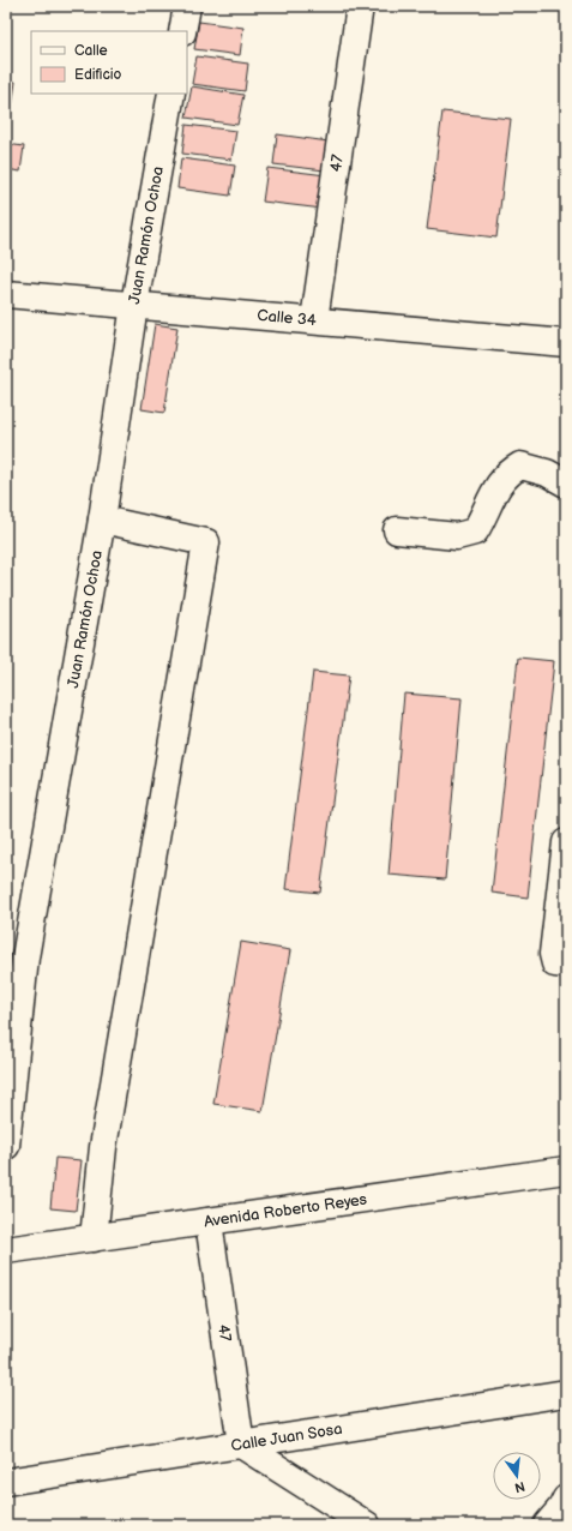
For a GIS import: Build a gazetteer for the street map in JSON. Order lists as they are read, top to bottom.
{
  "streets": {
    "street": [
      "47",
      "Juan Ramón Ochoa",
      "Calle 34",
      "Avenida Roberto Reyes",
      "Calle Juan Sosa"
    ]
  },
  "crossings": [
    ["47", "Calle 34"],
    ["47", "Avenida Roberto Reyes"],
    ["47", "Calle Juan Sosa"],
    ["Juan Ramón Ochoa", "Calle 34"]
  ],
  "legend": ["Calle", "Edificio"],
  "north": "bottom"
}
